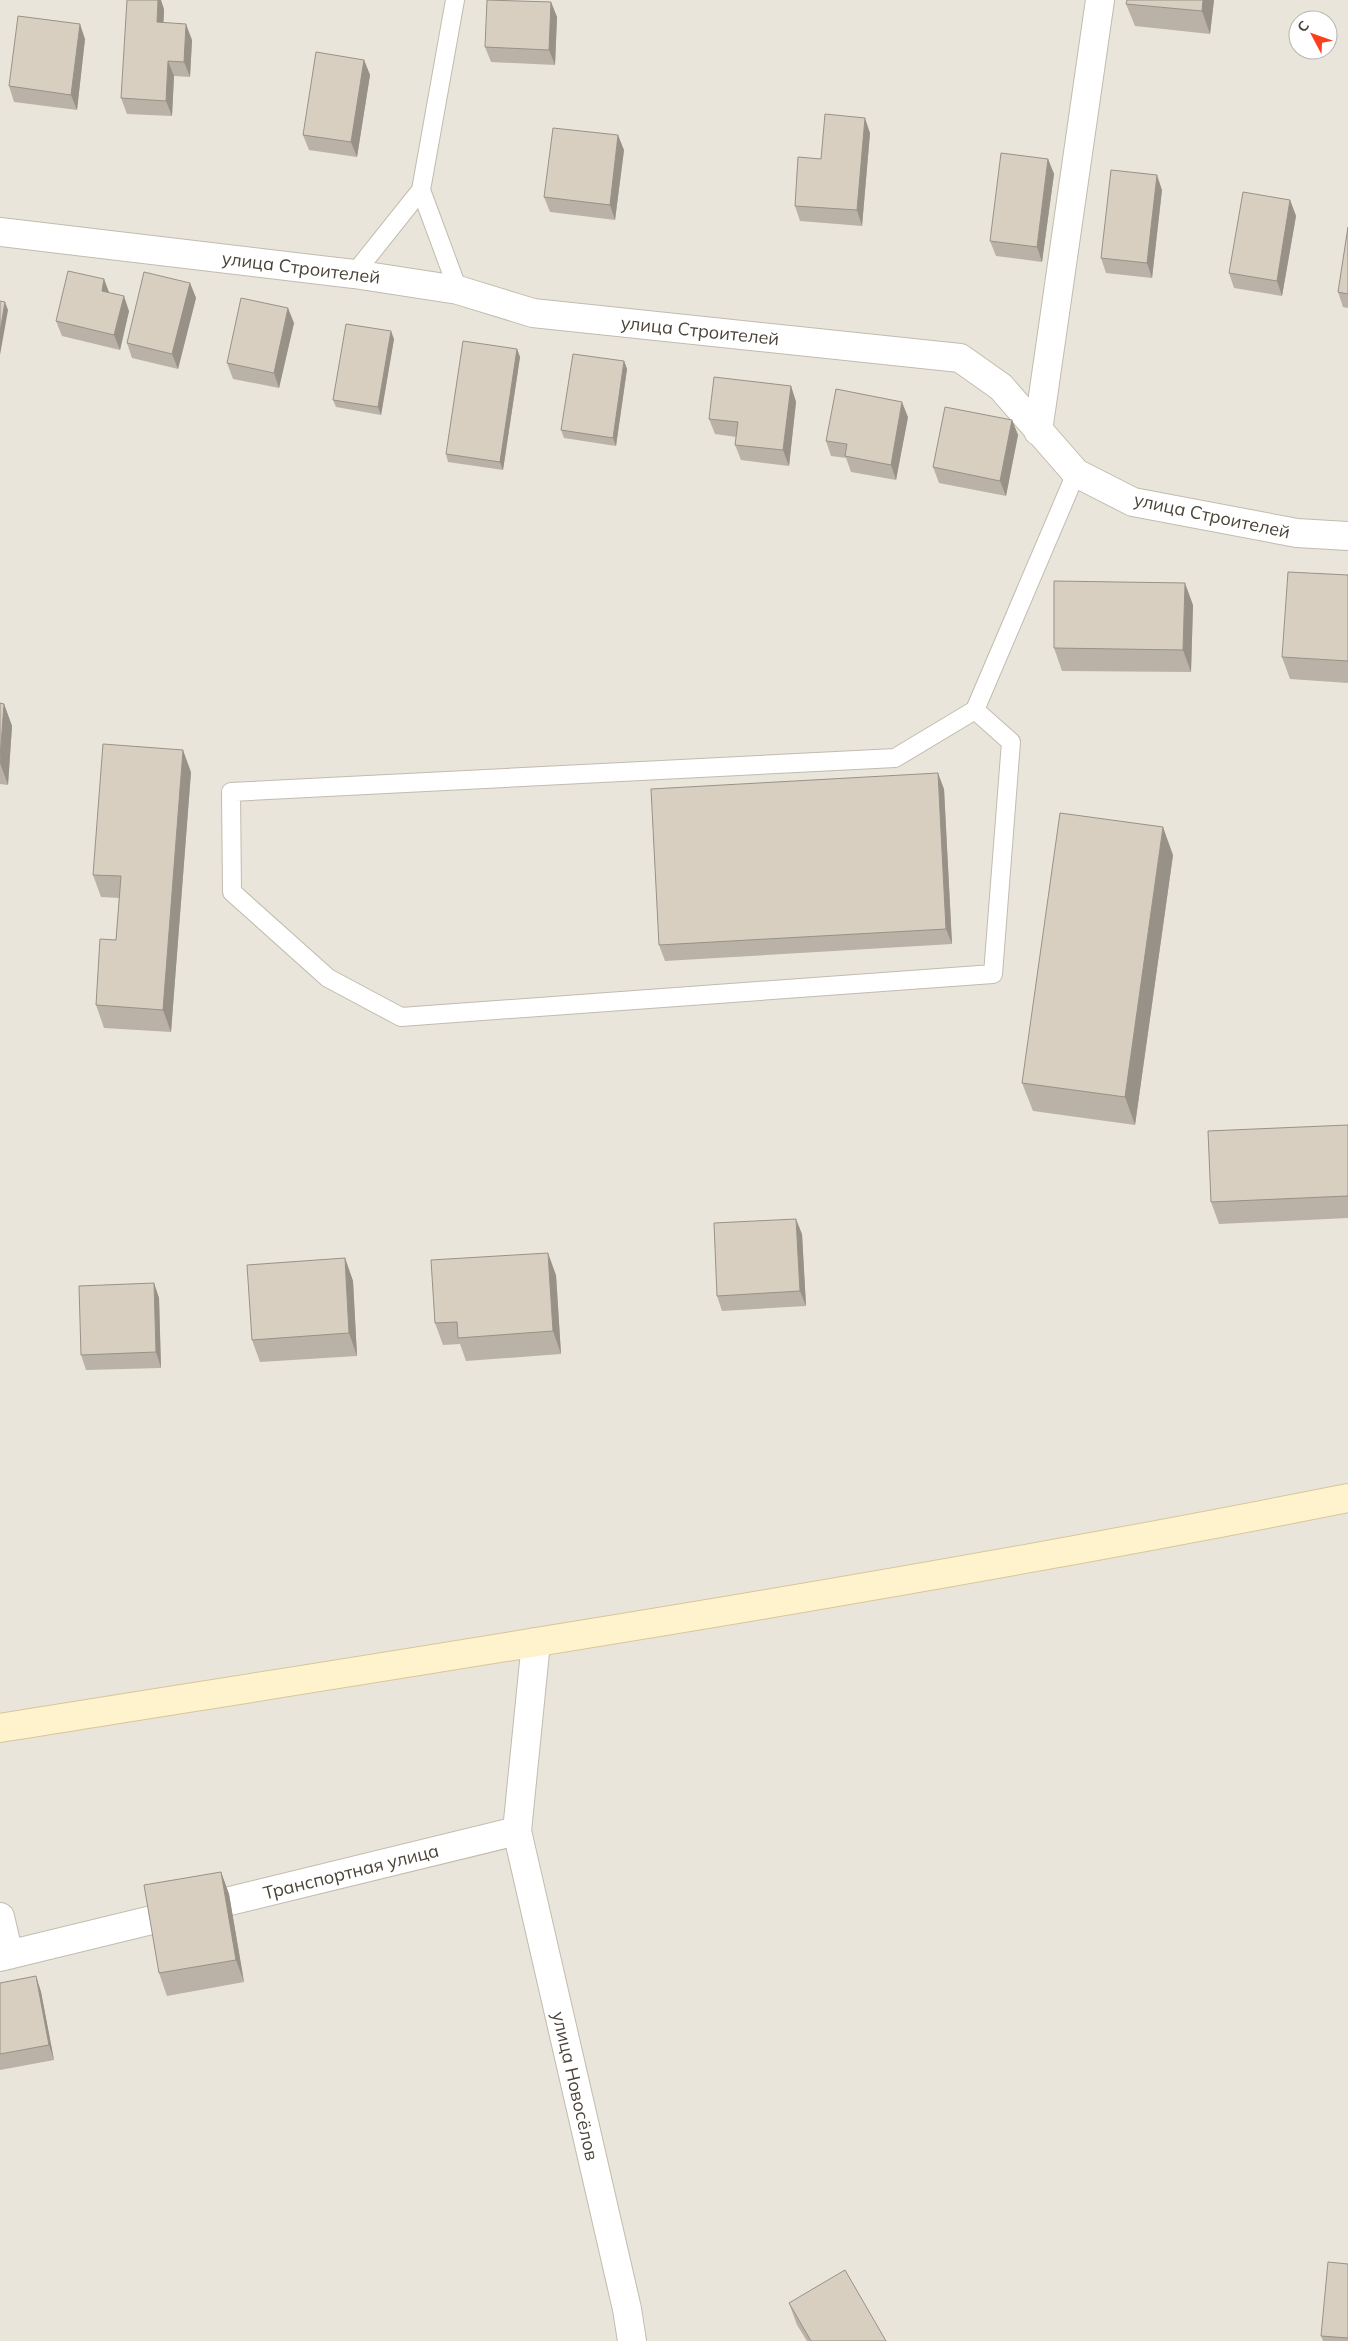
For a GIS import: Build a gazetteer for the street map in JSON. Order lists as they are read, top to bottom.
{
  "streets": {
    "street": ["улица Строителей", "Транспортная улица", "улица Новосёлов"]
  },
  "crossings": [
    ["Транспортная улица", "улица Новосёлов"]
  ],
  "north": "top left"
}
